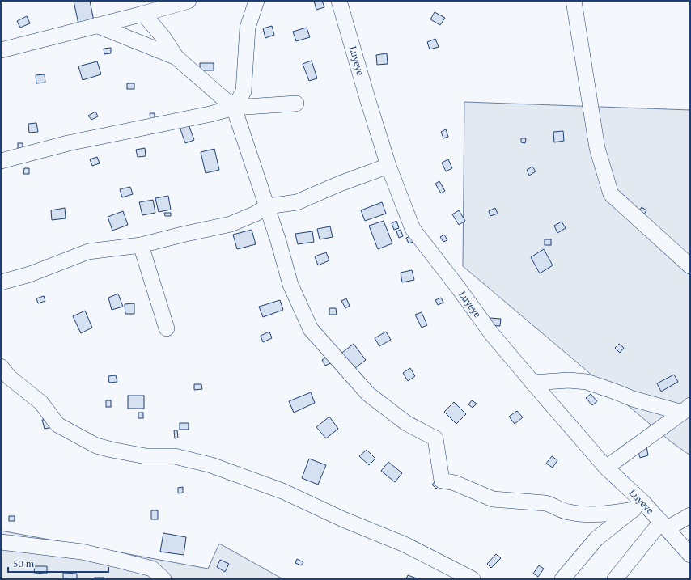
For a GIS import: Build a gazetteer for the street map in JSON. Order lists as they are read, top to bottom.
{
  "streets": {
    "street": ["Luyeye"]
  },
  "scale_bar": "50 m"
}
